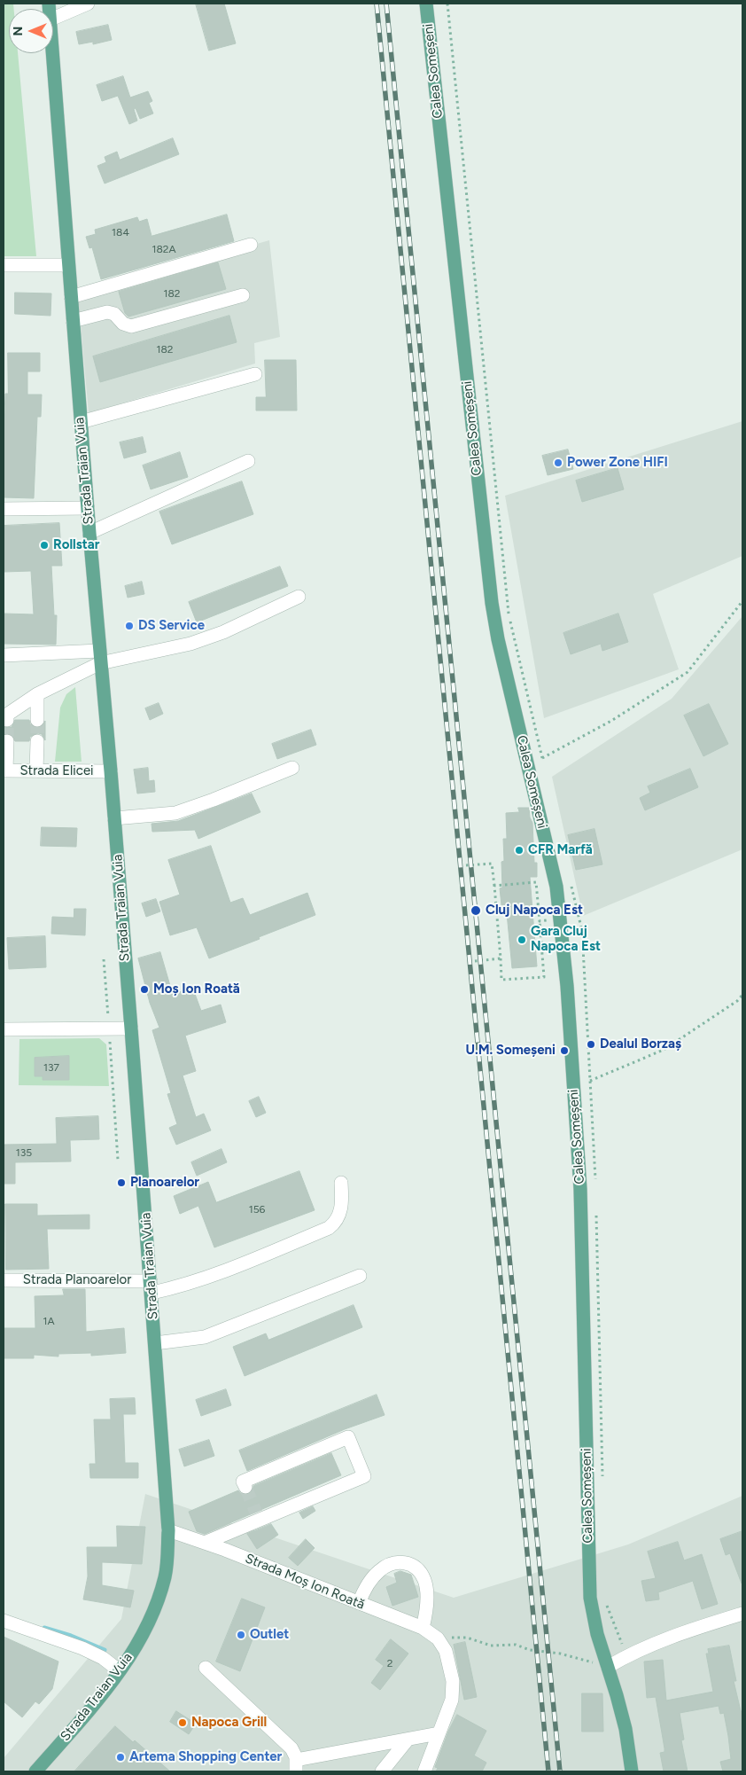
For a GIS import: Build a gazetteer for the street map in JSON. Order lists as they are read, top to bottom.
{
  "streets": {
    "main road": ["Calea Someșeni", "Strada Traian Vuia"],
    "street": ["Strada Elicei", "Strada Planoarelor", "Strada Moș Ion Roată"]
  },
  "crossings": [
    ["Strada Traian Vuia", "Strada Elicei"],
    ["Strada Traian Vuia", "Strada Planoarelor"],
    ["Strada Traian Vuia", "Strada Moș Ion Roată"]
  ],
  "places": [
    "Power Zone HIFI",
    "Rollstar",
    "DS Service",
    "CFR Marfă",
    "Cluj Napoca Est",
    "Gara Cluj Napoca Est",
    "Moș Ion Roată",
    "Dealul Borzaș",
    "U.M. Someșeni",
    "Planoarelor",
    "Outlet",
    "Napoca Grill",
    "Artema Shopping Center"
  ],
  "house_numbers": [
    "184",
    "182A",
    "182",
    "182",
    "137",
    "135",
    "156",
    "1A",
    "2"
  ],
  "north": "left"
}
